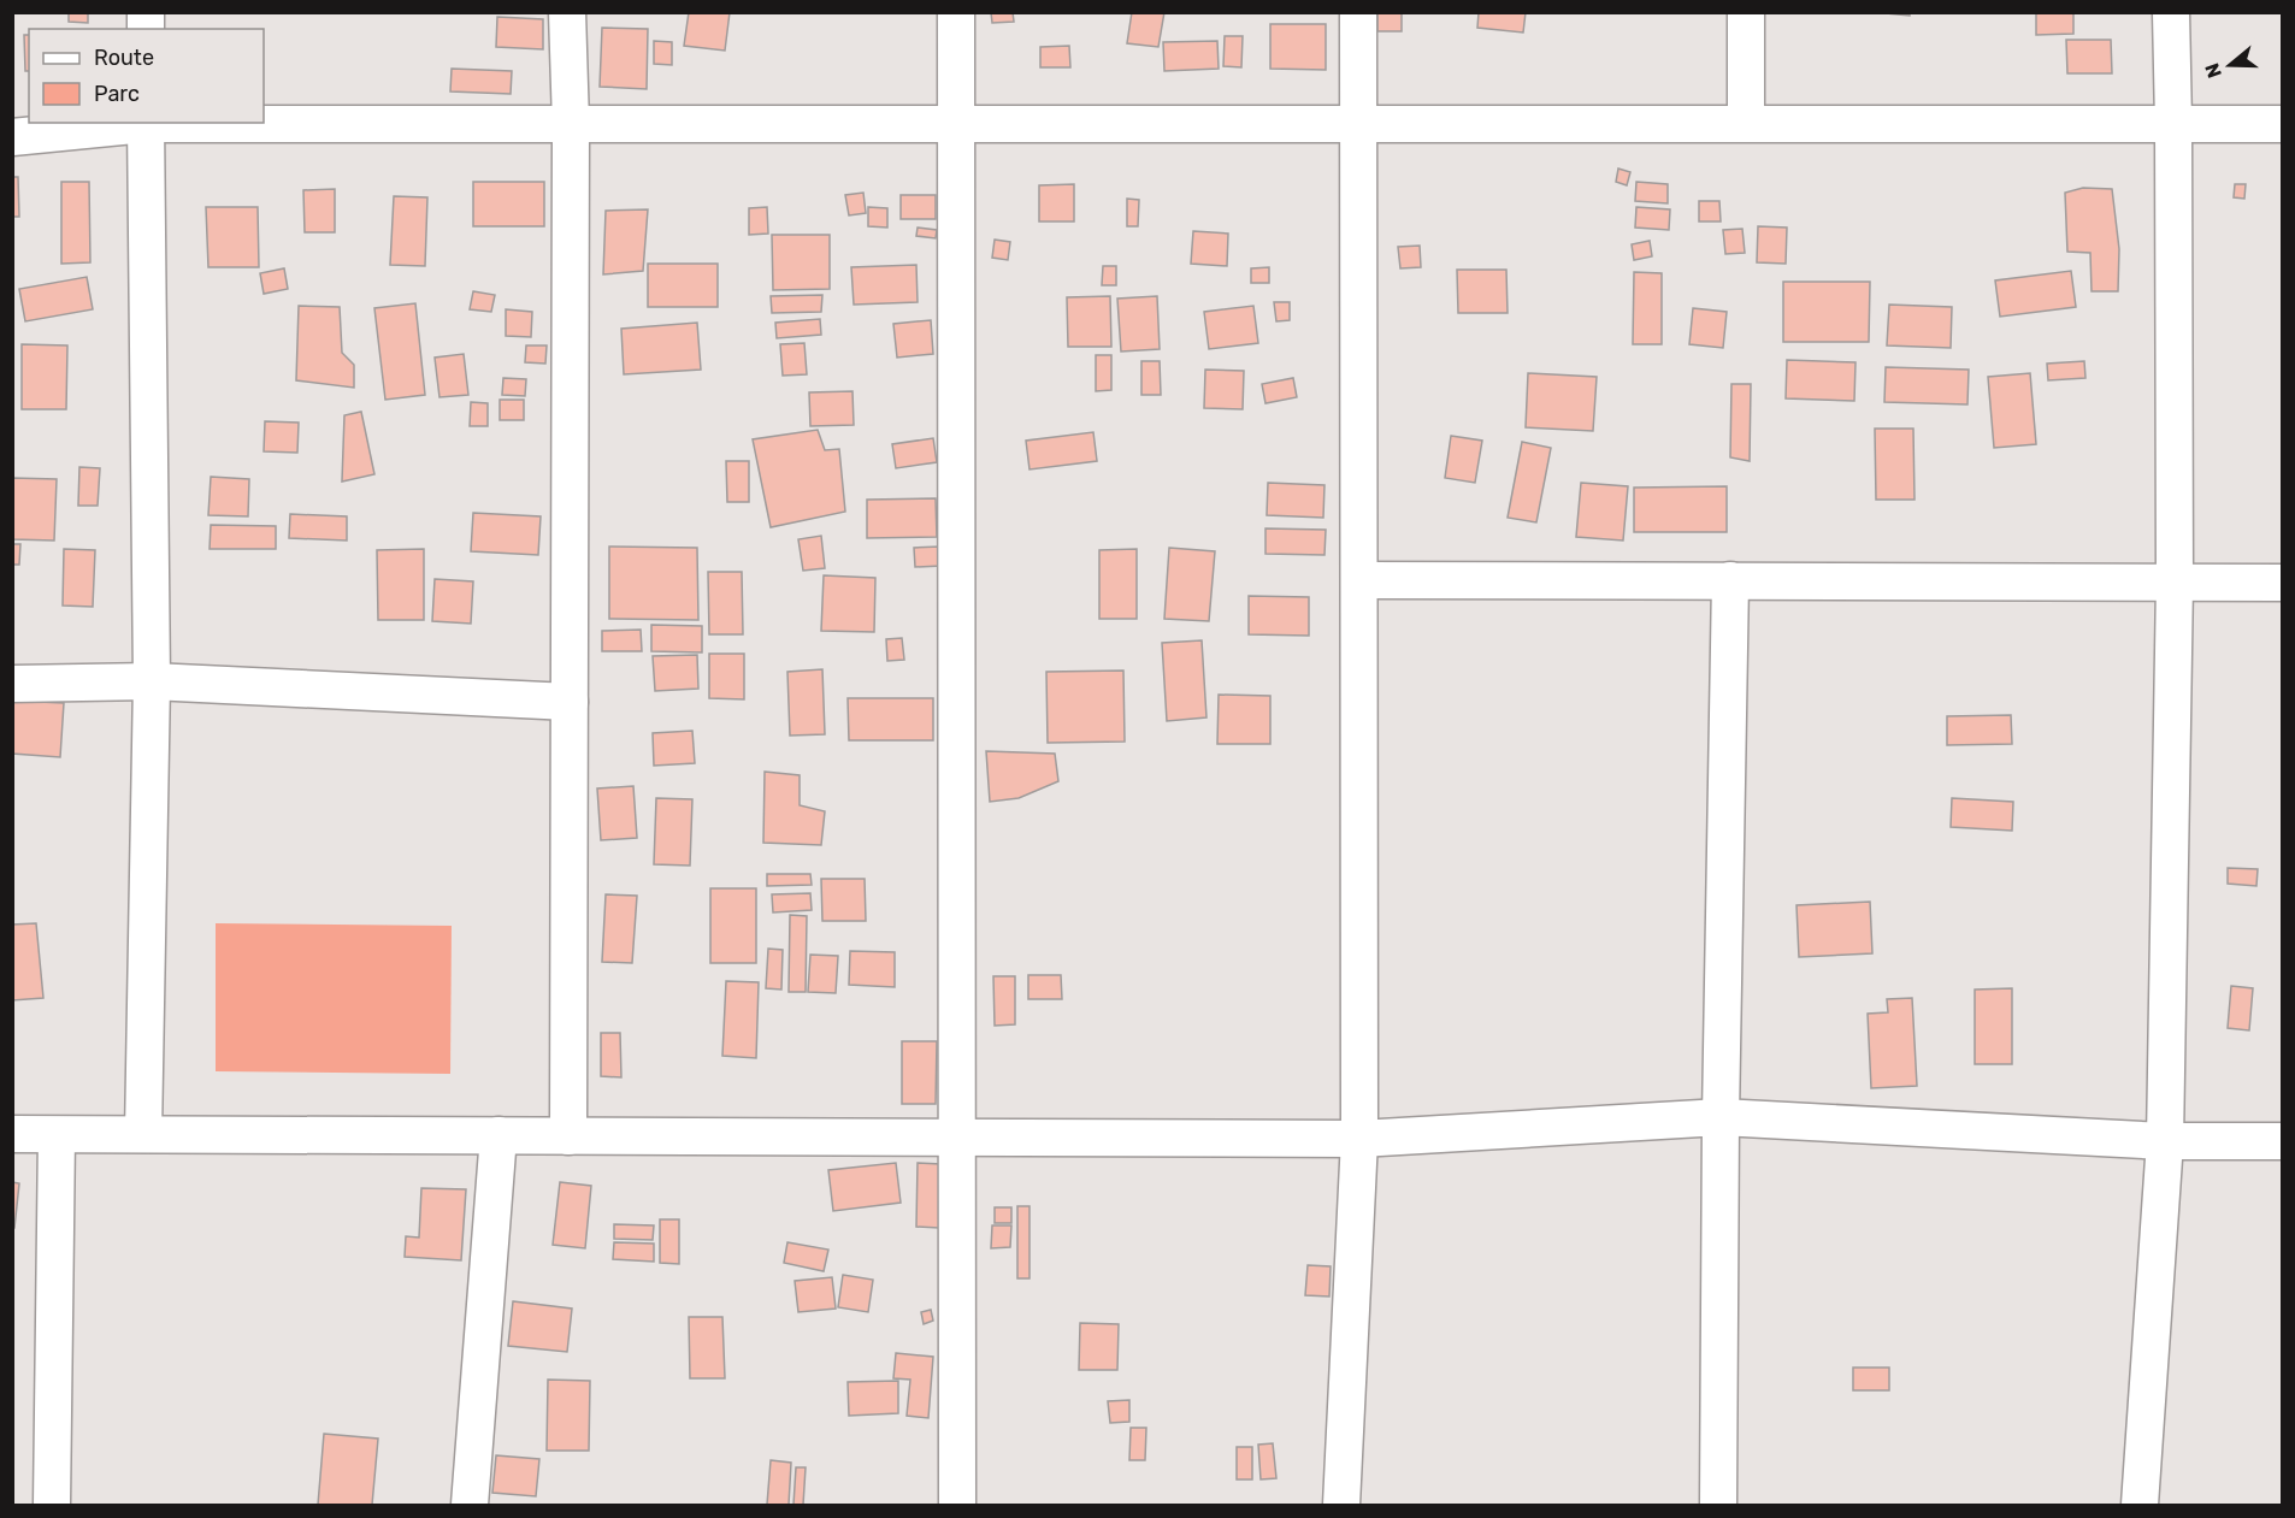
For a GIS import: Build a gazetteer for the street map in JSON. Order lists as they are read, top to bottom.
{
  "legend": ["Route", "Parc"],
  "north": "left"
}
